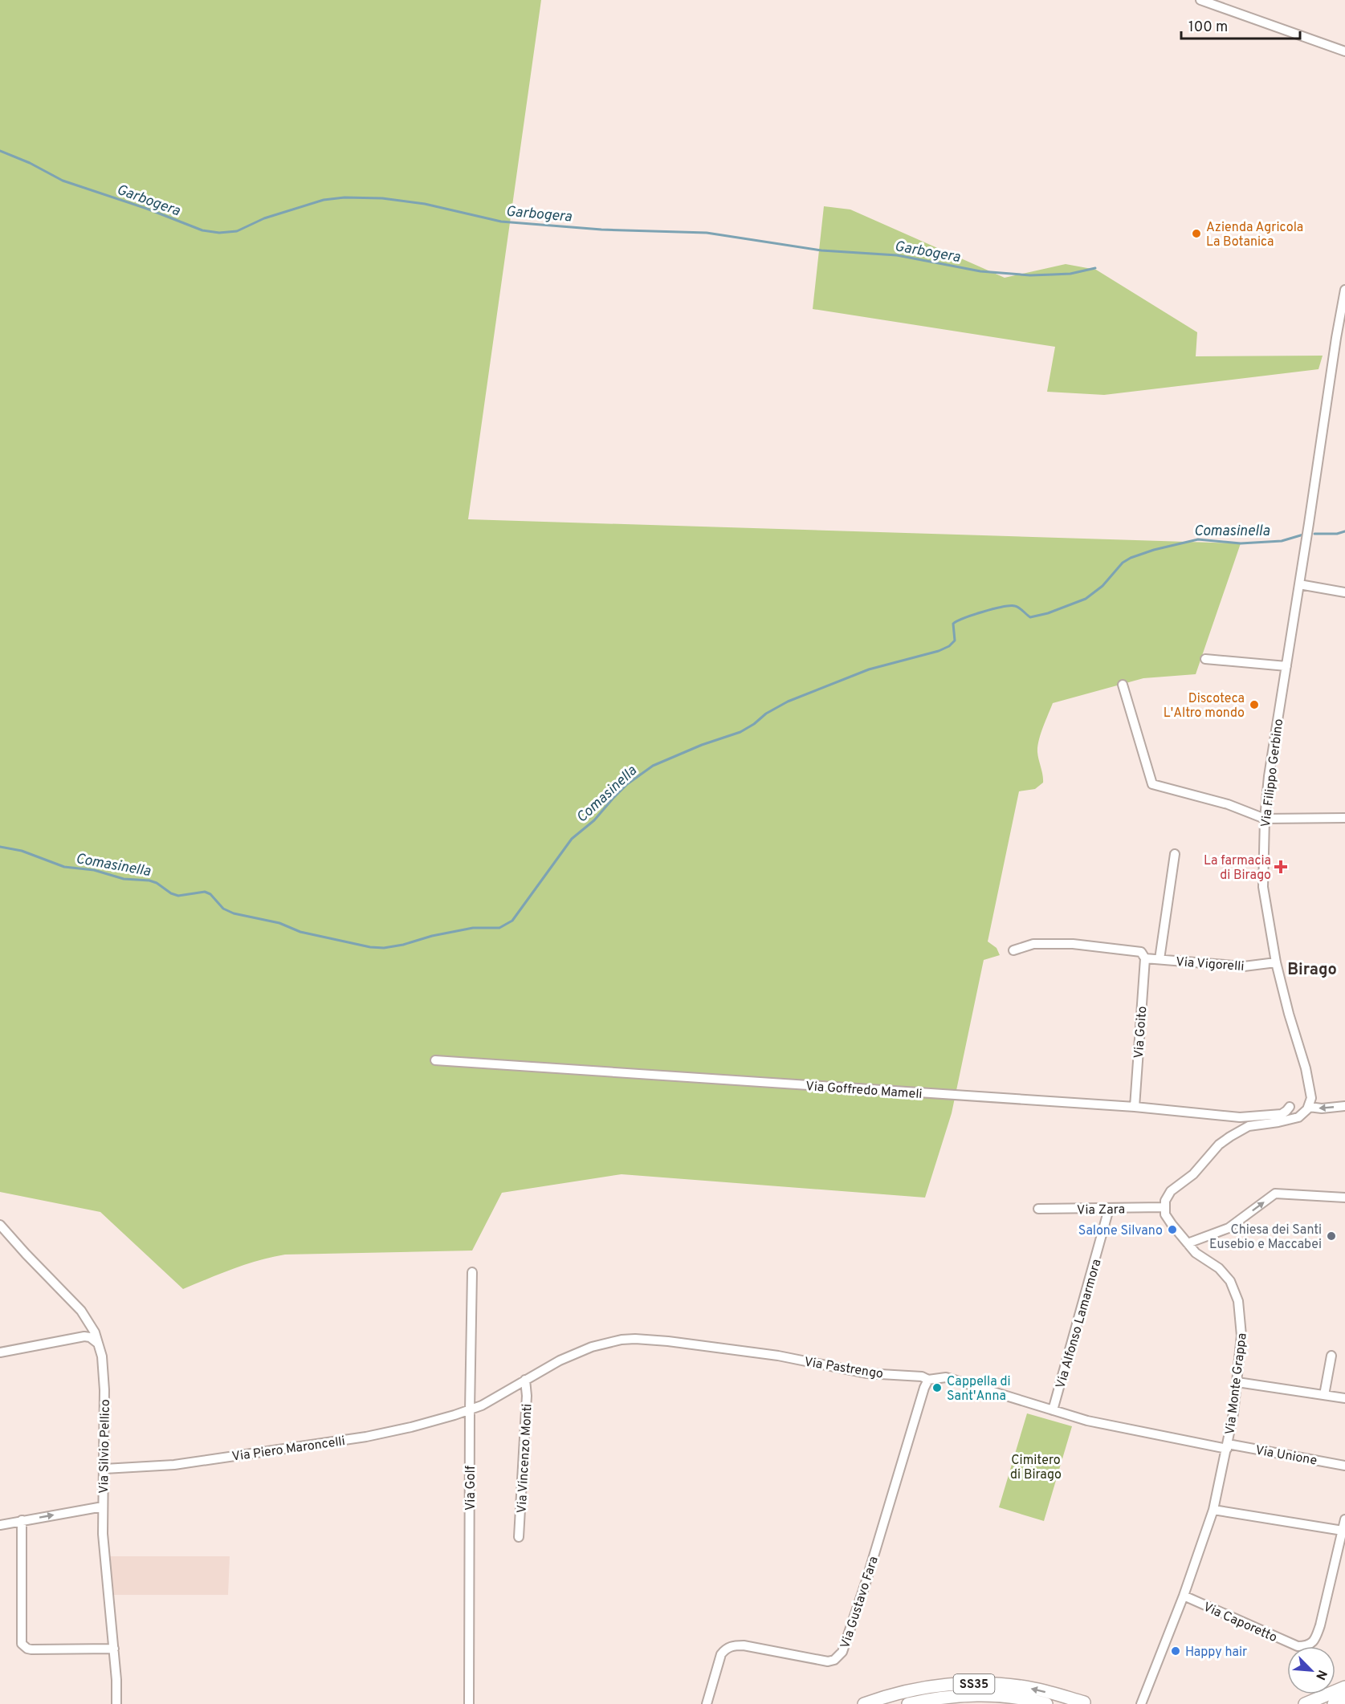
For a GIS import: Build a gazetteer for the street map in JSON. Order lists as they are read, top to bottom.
{
  "streets": {
    "highway": ["SS35"],
    "street": [
      "Via Filippo Gerbino",
      "Via Vigorelli",
      "Via Goito",
      "Via Goffredo Mameli",
      "Via Zara",
      "Via Alfonso Lamarmora",
      "Via Pastrengo",
      "Via Monte Grappa",
      "Via Silvio Pellico",
      "Via Piero Maroncelli",
      "Via Unione",
      "Via Vincenzo Monti",
      "Via Golf",
      "Via Gustavo Fara",
      "Via Caporetto"
    ]
  },
  "crossings": [
    ["Via Filippo Gerbino", "Via Vigorelli"],
    ["Via Vigorelli", "Via Goito"],
    ["Via Goito", "Via Goffredo Mameli"],
    ["Via Zara", "Via Alfonso Lamarmora"],
    ["Via Alfonso Lamarmora", "Via Pastrengo"],
    ["Via Pastrengo", "Via Monte Grappa"],
    ["Via Pastrengo", "Via Piero Maroncelli"],
    ["Via Pastrengo", "Via Unione"],
    ["Via Pastrengo", "Via Vincenzo Monti"],
    ["Via Pastrengo", "Via Golf"],
    ["Via Pastrengo", "Via Gustavo Fara"],
    ["Via Monte Grappa", "Via Unione"],
    ["Via Monte Grappa", "Via Caporetto"],
    ["Via Silvio Pellico", "Via Piero Maroncelli"],
    ["Via Piero Maroncelli", "Via Golf"]
  ],
  "districts": ["Birago"],
  "water": ["Garbogera", "Comasinella"],
  "parks": ["Cimitero di Birago"],
  "places": {
    "other": [
      "Azienda Agricola La Botanica",
      "Discoteca L'Altro mondo",
      "Salone Silvano",
      "Chiesa dei Santi Eusebio e Maccabei",
      "Cappella di Sant'Anna",
      "Happy hair"
    ],
    "health": ["La farmacia di Birago"]
  },
  "scale_bar": "100 m",
  "north": "bottom right"
}
